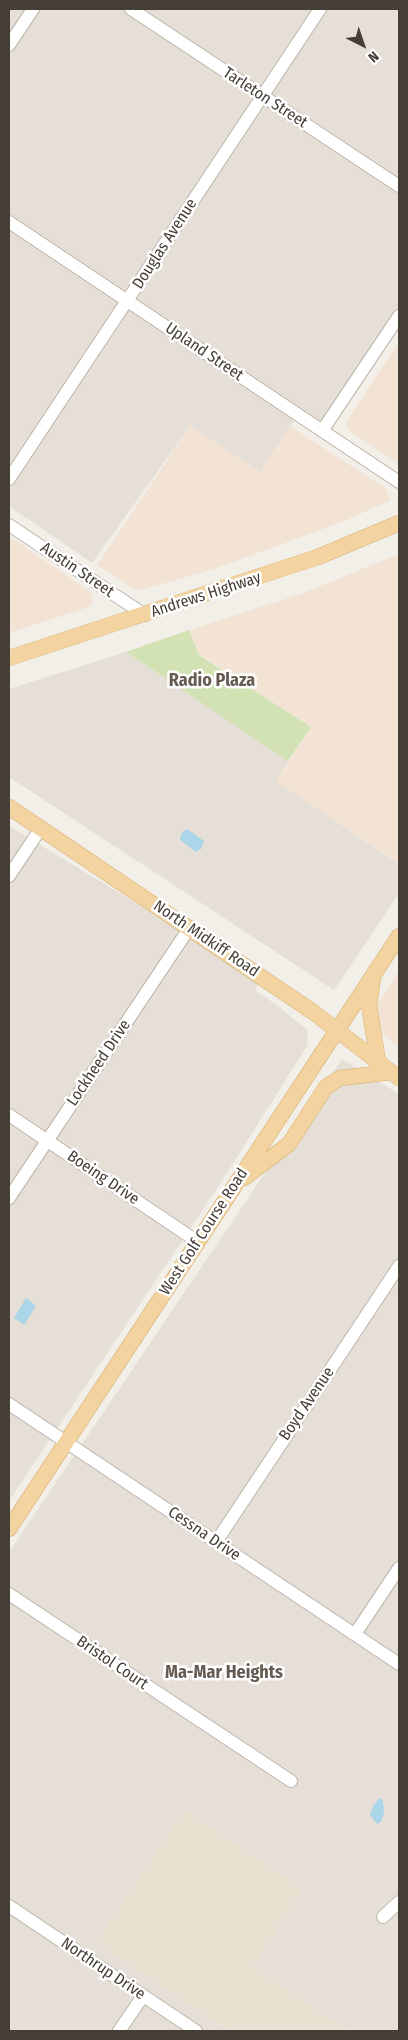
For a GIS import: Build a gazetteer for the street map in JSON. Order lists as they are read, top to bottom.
{
  "streets": {
    "main road": ["Andrews Highway", "North Midkiff Road", "West Golf Course Road"],
    "street": [
      "Tarleton Street",
      "Douglas Avenue",
      "Upland Street",
      "Austin Street",
      "Lockheed Drive",
      "Boeing Drive",
      "Boyd Avenue",
      "Cessna Drive",
      "Bristol Court",
      "Northrup Drive"
    ]
  },
  "crossings": [
    ["Tarleton Street", "Douglas Avenue"],
    ["Douglas Avenue", "Upland Street"],
    ["Austin Street", "Andrews Highway"],
    ["North Midkiff Road", "Lockheed Drive"],
    ["North Midkiff Road", "West Golf Course Road"],
    ["Lockheed Drive", "Boeing Drive"],
    ["Boeing Drive", "West Golf Course Road"],
    ["West Golf Course Road", "Cessna Drive"],
    ["Boyd Avenue", "Cessna Drive"]
  ],
  "districts": ["Radio Plaza", "Ma-Mar Heights"],
  "north": "bottom right"
}
